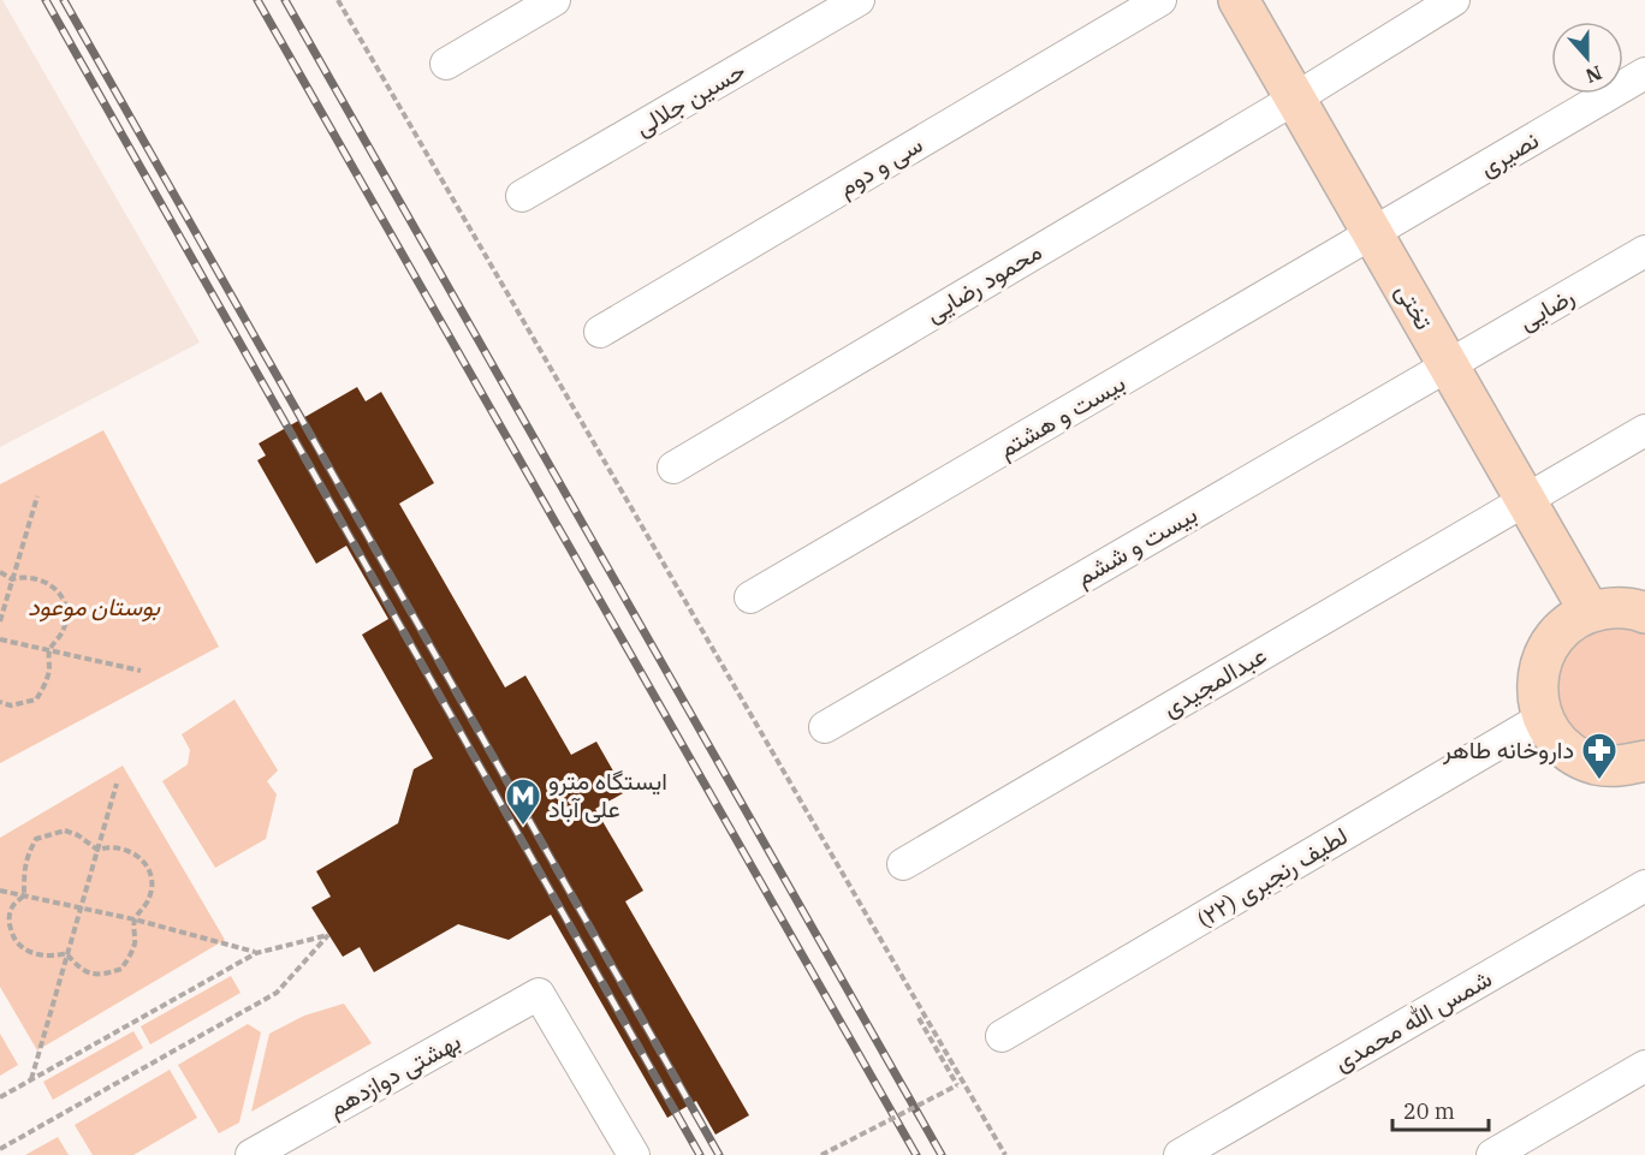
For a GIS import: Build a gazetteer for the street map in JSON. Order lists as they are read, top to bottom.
{
  "streets": {
    "main road": ["تختی"],
    "street": [
      "حسین جلالی",
      "نصیری",
      "سی و دوم",
      "محمود رضایی",
      "رضایی",
      "بیست و هشتم",
      "بیست و ششم",
      "عبدالمجیدی",
      "لطیف رنجبری (۲۲)",
      "شمس الله محمدی",
      "بهشتی دوازدهم"
    ]
  },
  "crossings": [
    ["نصیری", "تختی"],
    ["نصیری", "بیست و هشتم"],
    ["محمود رضایی", "تختی"],
    ["تختی", "رضایی"],
    ["تختی", "بیست و هشتم"],
    ["تختی", "بیست و ششم"],
    ["تختی", "عبدالمجیدی"],
    ["رضایی", "بیست و ششم"]
  ],
  "parks": ["بوستان موعود"],
  "places": {
    "pharmacy": ["داروخانه طاهر"],
    "metro station": ["ایستگاه مترو علی آباد"]
  },
  "scale_bar": "20 m",
  "north": "bottom"
}
